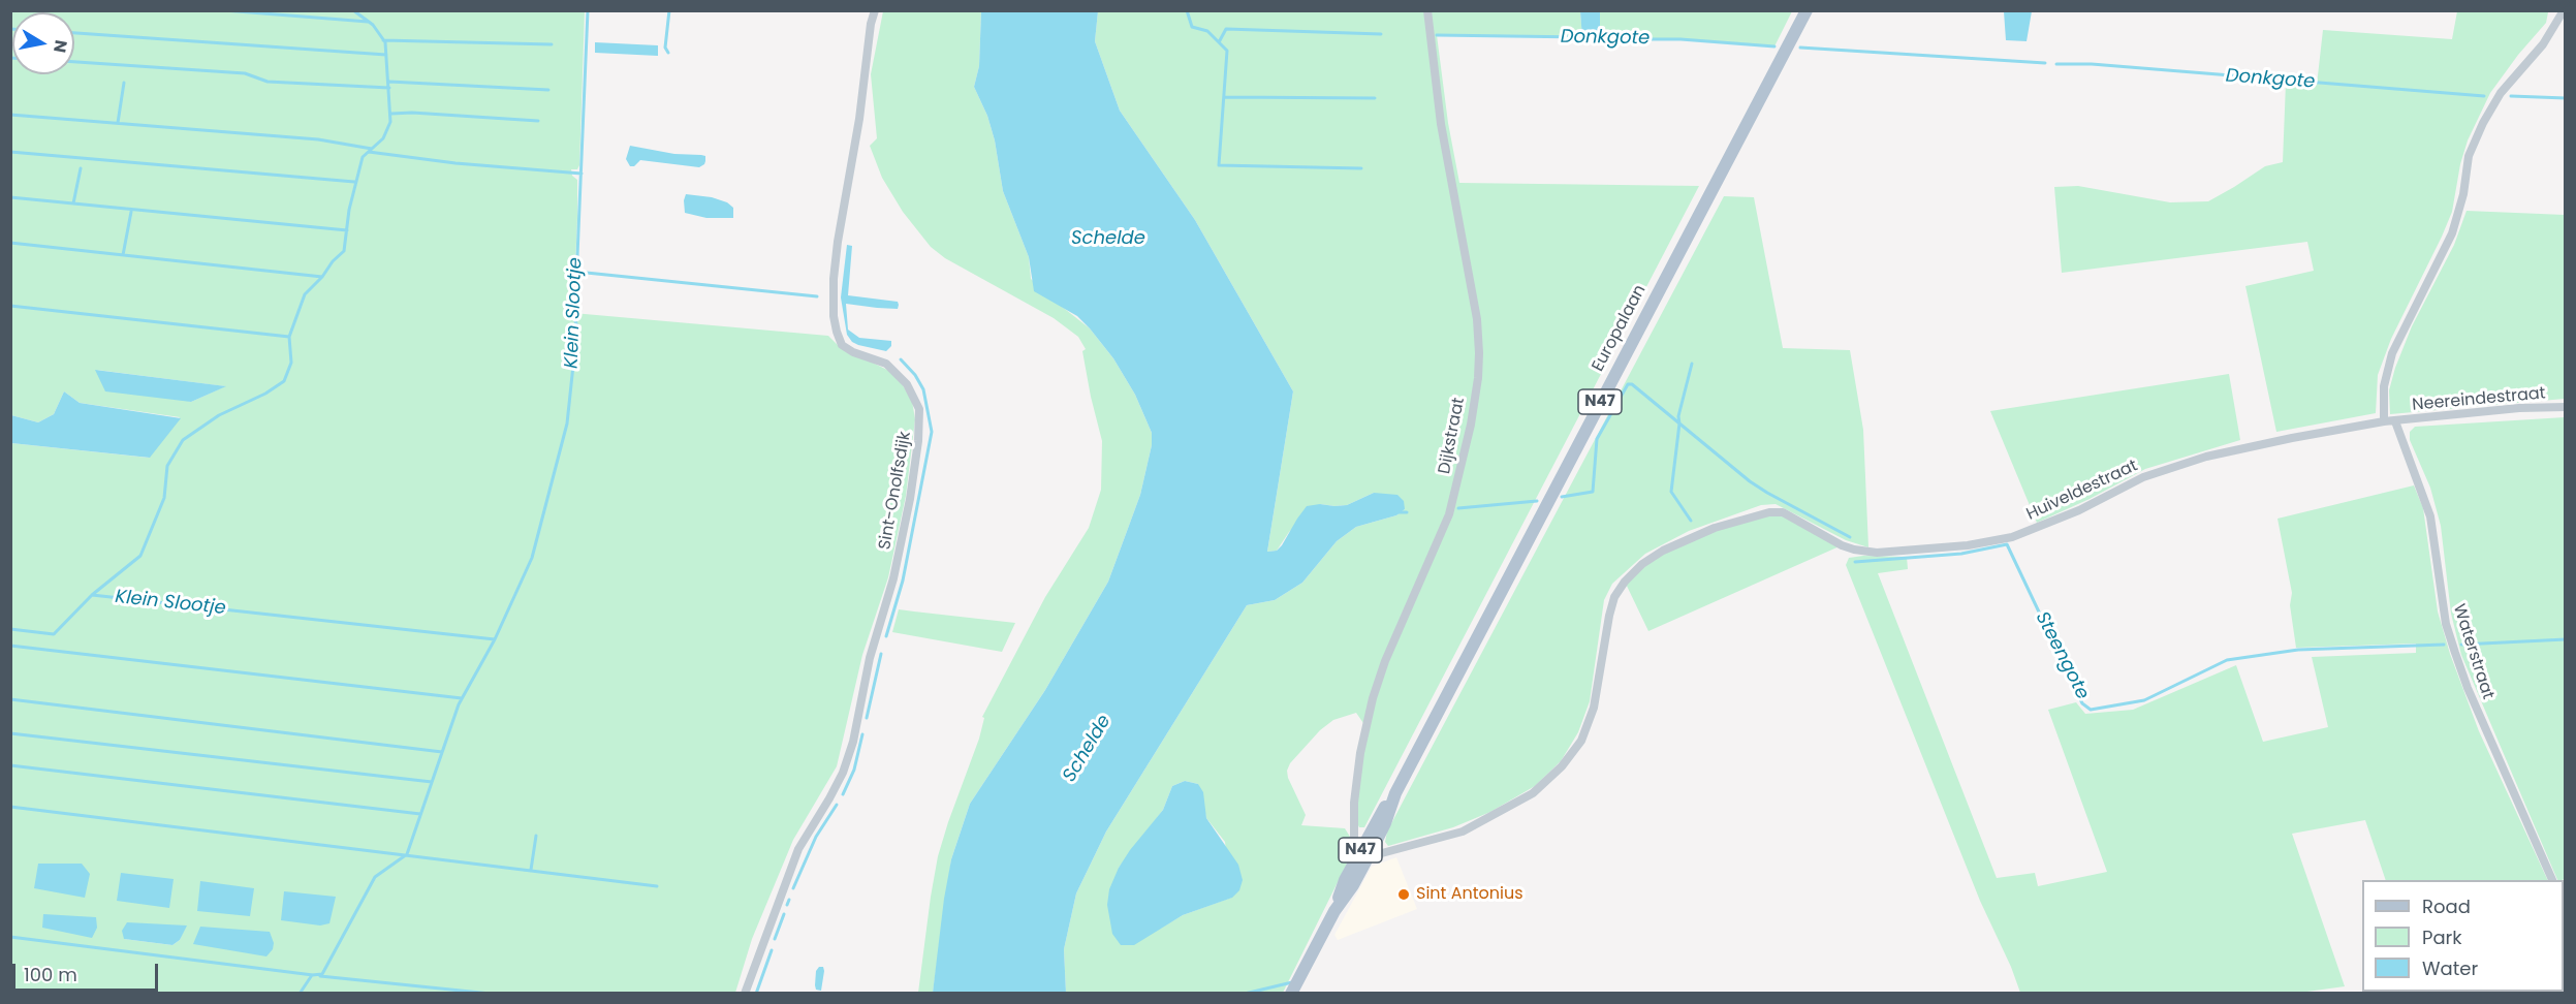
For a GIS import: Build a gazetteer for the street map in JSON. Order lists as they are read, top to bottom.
{
  "streets": {
    "main road": ["Europalaan", "N47"],
    "street": [
      "Neereindestraat",
      "Dijkstraat",
      "Sint-Onolfsdijk",
      "Huiveldestraat",
      "Waterstraat"
    ]
  },
  "crossings": [
    ["Europalaan", "N47"],
    ["Europalaan", "Dijkstraat"],
    ["Europalaan", "Huiveldestraat"],
    ["Neereindestraat", "Huiveldestraat"],
    ["Neereindestraat", "Waterstraat"],
    ["N47", "Dijkstraat"],
    ["N47", "Huiveldestraat"],
    ["Dijkstraat", "Huiveldestraat"],
    ["Huiveldestraat", "Waterstraat"]
  ],
  "water": [
    "Donkgote",
    "Schelde",
    "Klein Slootje",
    "Steengote"
  ],
  "places": ["Sint Antonius"],
  "legend": ["Road", "Park", "Water"],
  "scale_bar": "100 m",
  "north": "right"
}
